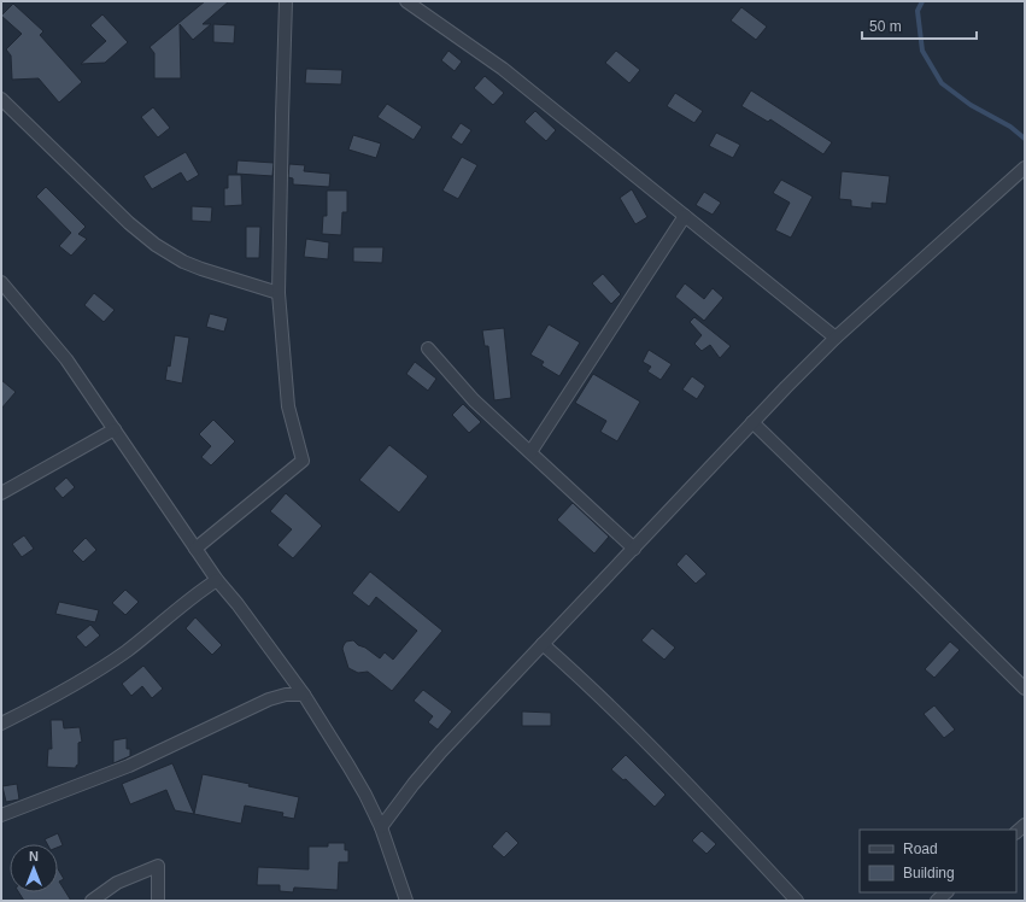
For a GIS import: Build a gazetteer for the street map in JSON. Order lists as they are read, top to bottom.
{
  "legend": ["Road", "Building"],
  "scale_bar": "50 m",
  "north": "top"
}
